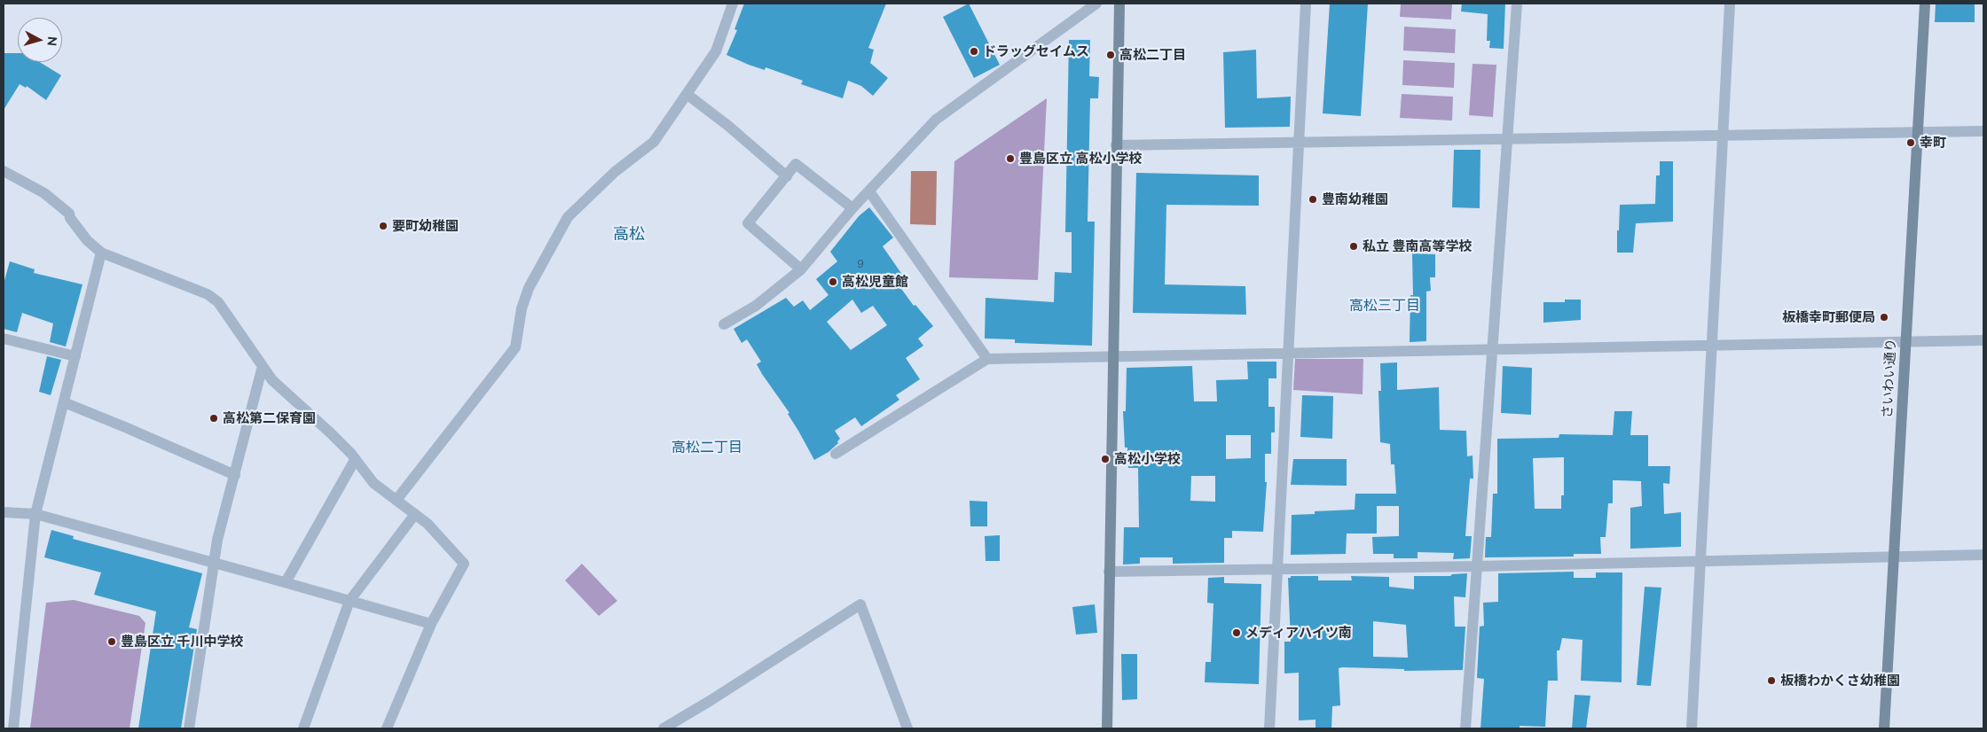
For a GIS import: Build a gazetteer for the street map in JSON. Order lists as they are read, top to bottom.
{
  "streets": {
    "street": ["さいわい通り"]
  },
  "districts": ["高松", "高松三丁目", "高松二丁目"],
  "places": [
    "ドラッグセイムス",
    "高松二丁目",
    "幸町",
    "豊島区立 高松小学校",
    "豊南幼稚園",
    "要町幼稚園",
    "私立 豊南高等学校",
    "高松児童館",
    "板橋幸町郵便局",
    "高松第二保育園",
    "高松小学校",
    "メディアハイツ南",
    "豊島区立 千川中学校",
    "板橋わかくさ幼稚園"
  ],
  "house_numbers": ["9"],
  "north": "right"
}
